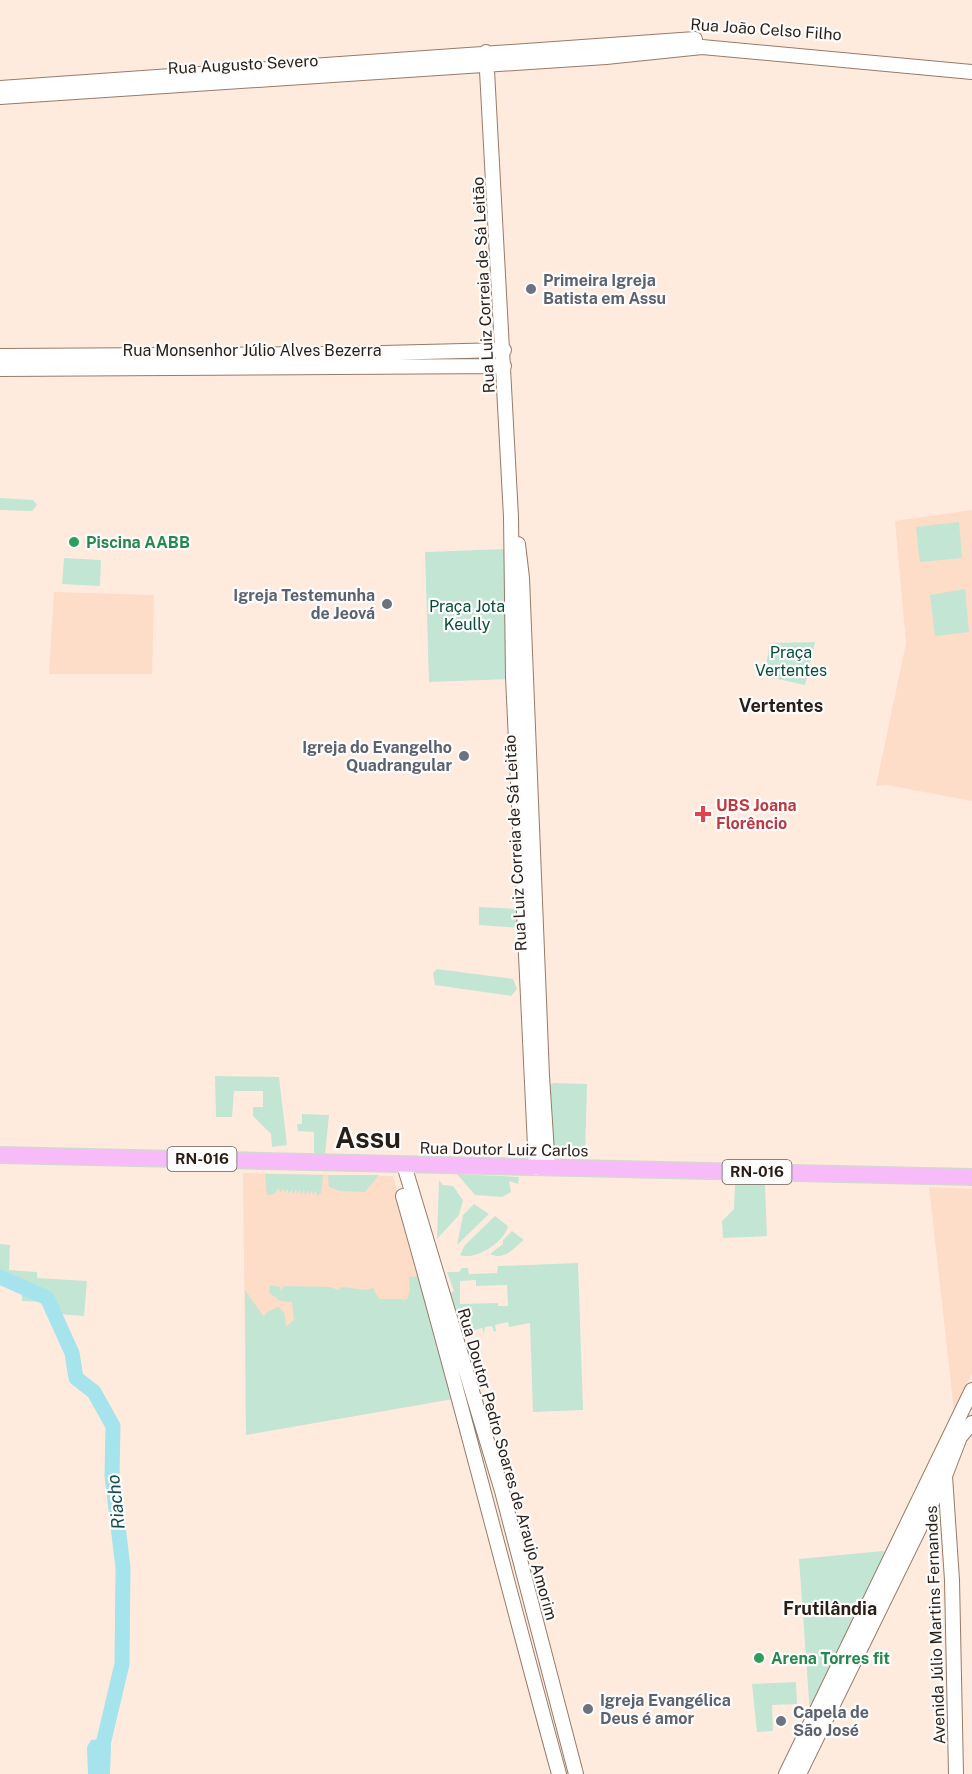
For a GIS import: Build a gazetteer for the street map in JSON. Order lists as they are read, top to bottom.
{
  "streets": {
    "main road": ["Rua Doutor Luiz Carlos", "RN-016"],
    "street": [
      "Rua João Celso Filho",
      "Rua Augusto Severo",
      "Rua Luiz Correia de Sá Leitão",
      "Rua Monsenhor Júlio Alves Bezerra",
      "Rua Doutor Pedro Soares de Araujo Amorim",
      "Avenida Júlio Martins Fernandes"
    ]
  },
  "crossings": [
    ["Rua João Celso Filho", "Rua Augusto Severo"],
    ["Rua João Celso Filho", "Rua Luiz Correia de Sá Leitão"],
    ["Rua Augusto Severo", "Rua Luiz Correia de Sá Leitão"],
    ["Rua Luiz Correia de Sá Leitão", "Rua Monsenhor Júlio Alves Bezerra"],
    ["Rua Luiz Correia de Sá Leitão", "Rua Doutor Luiz Carlos"],
    ["Rua Doutor Luiz Carlos", "Rua Doutor Pedro Soares de Araujo Amorim"]
  ],
  "districts": ["Vertentes", "Assu", "Frutilândia"],
  "water": ["Riacho"],
  "parks": ["Praça Jota Keully", "Praça Vertentes"],
  "places": {
    "other": [
      "Primeira Igreja Batista em Assu",
      "Piscina AABB",
      "Igreja Testemunha de Jeová",
      "Igreja do Evangelho Quadrangular",
      "Arena Torres fit",
      "Igreja Evangélica Deus é amor",
      "Capela de São José"
    ],
    "health": ["UBS Joana Florêncio"]
  }
}
